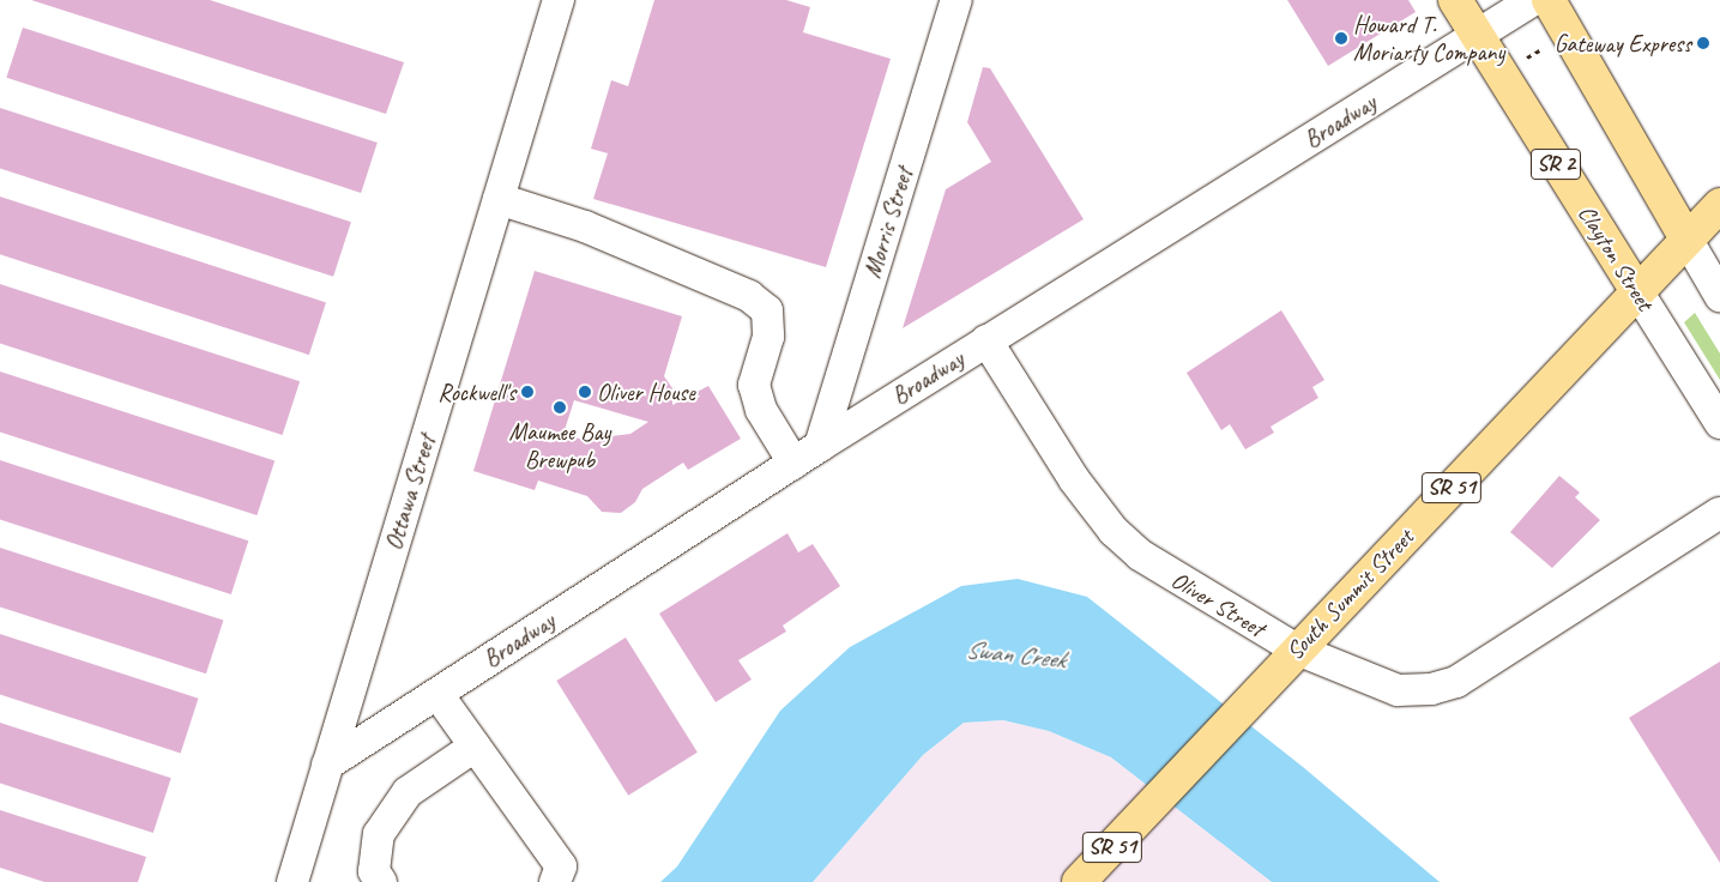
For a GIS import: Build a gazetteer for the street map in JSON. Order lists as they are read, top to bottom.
{
  "streets": {
    "main road": [
      "SR 2",
      "Clayton Street",
      "SR 51",
      "South Summit Street"
    ],
    "street": [
      "Broadway",
      "Morris Street",
      "Ottawa Street",
      "Oliver Street"
    ]
  },
  "crossings": [
    ["Broadway", "Morris Street"],
    ["Broadway", "Clayton Street"],
    ["Broadway", "Ottawa Street"],
    ["Broadway", "Oliver Street"],
    ["Clayton Street", "South Summit Street"],
    ["South Summit Street", "Oliver Street"]
  ],
  "water": ["Swan Creek"],
  "places": [
    "Howard T. Moriarty Company",
    "Gateway Express",
    "Rockwell's",
    "Oliver House",
    "Maumee Bay Brewpub"
  ]
}
